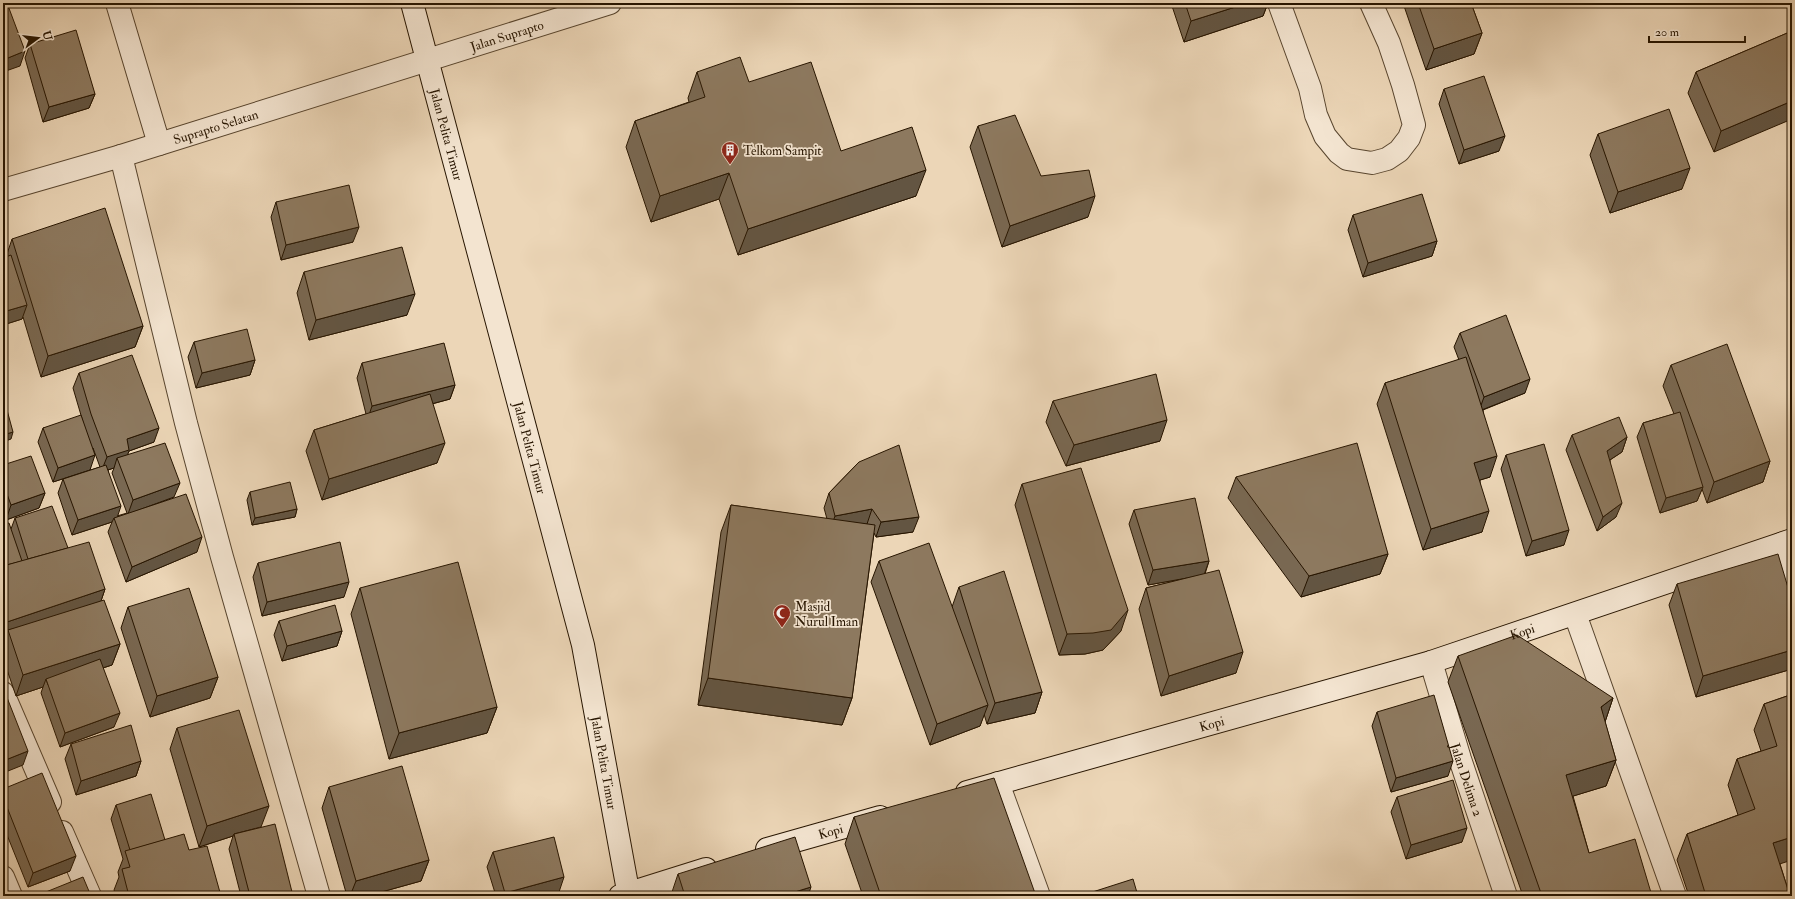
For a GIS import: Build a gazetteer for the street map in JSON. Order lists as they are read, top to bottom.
{
  "streets": {
    "street": [
      "Jalan Suprapto",
      "Suprapto Selatan",
      "Jalan Pelita Timur",
      "Kopi",
      "Jalan Delima 2"
    ]
  },
  "crossings": [
    ["Jalan Suprapto", "Suprapto Selatan"],
    ["Jalan Suprapto", "Jalan Pelita Timur"],
    ["Suprapto Selatan", "Jalan Pelita Timur"],
    ["Kopi", "Jalan Delima 2"]
  ],
  "places": {
    "building": ["Telkom Sampit"],
    "mosque": ["Masjid Nurul Iman"]
  },
  "scale_bar": "20 m",
  "north": "right"
}
